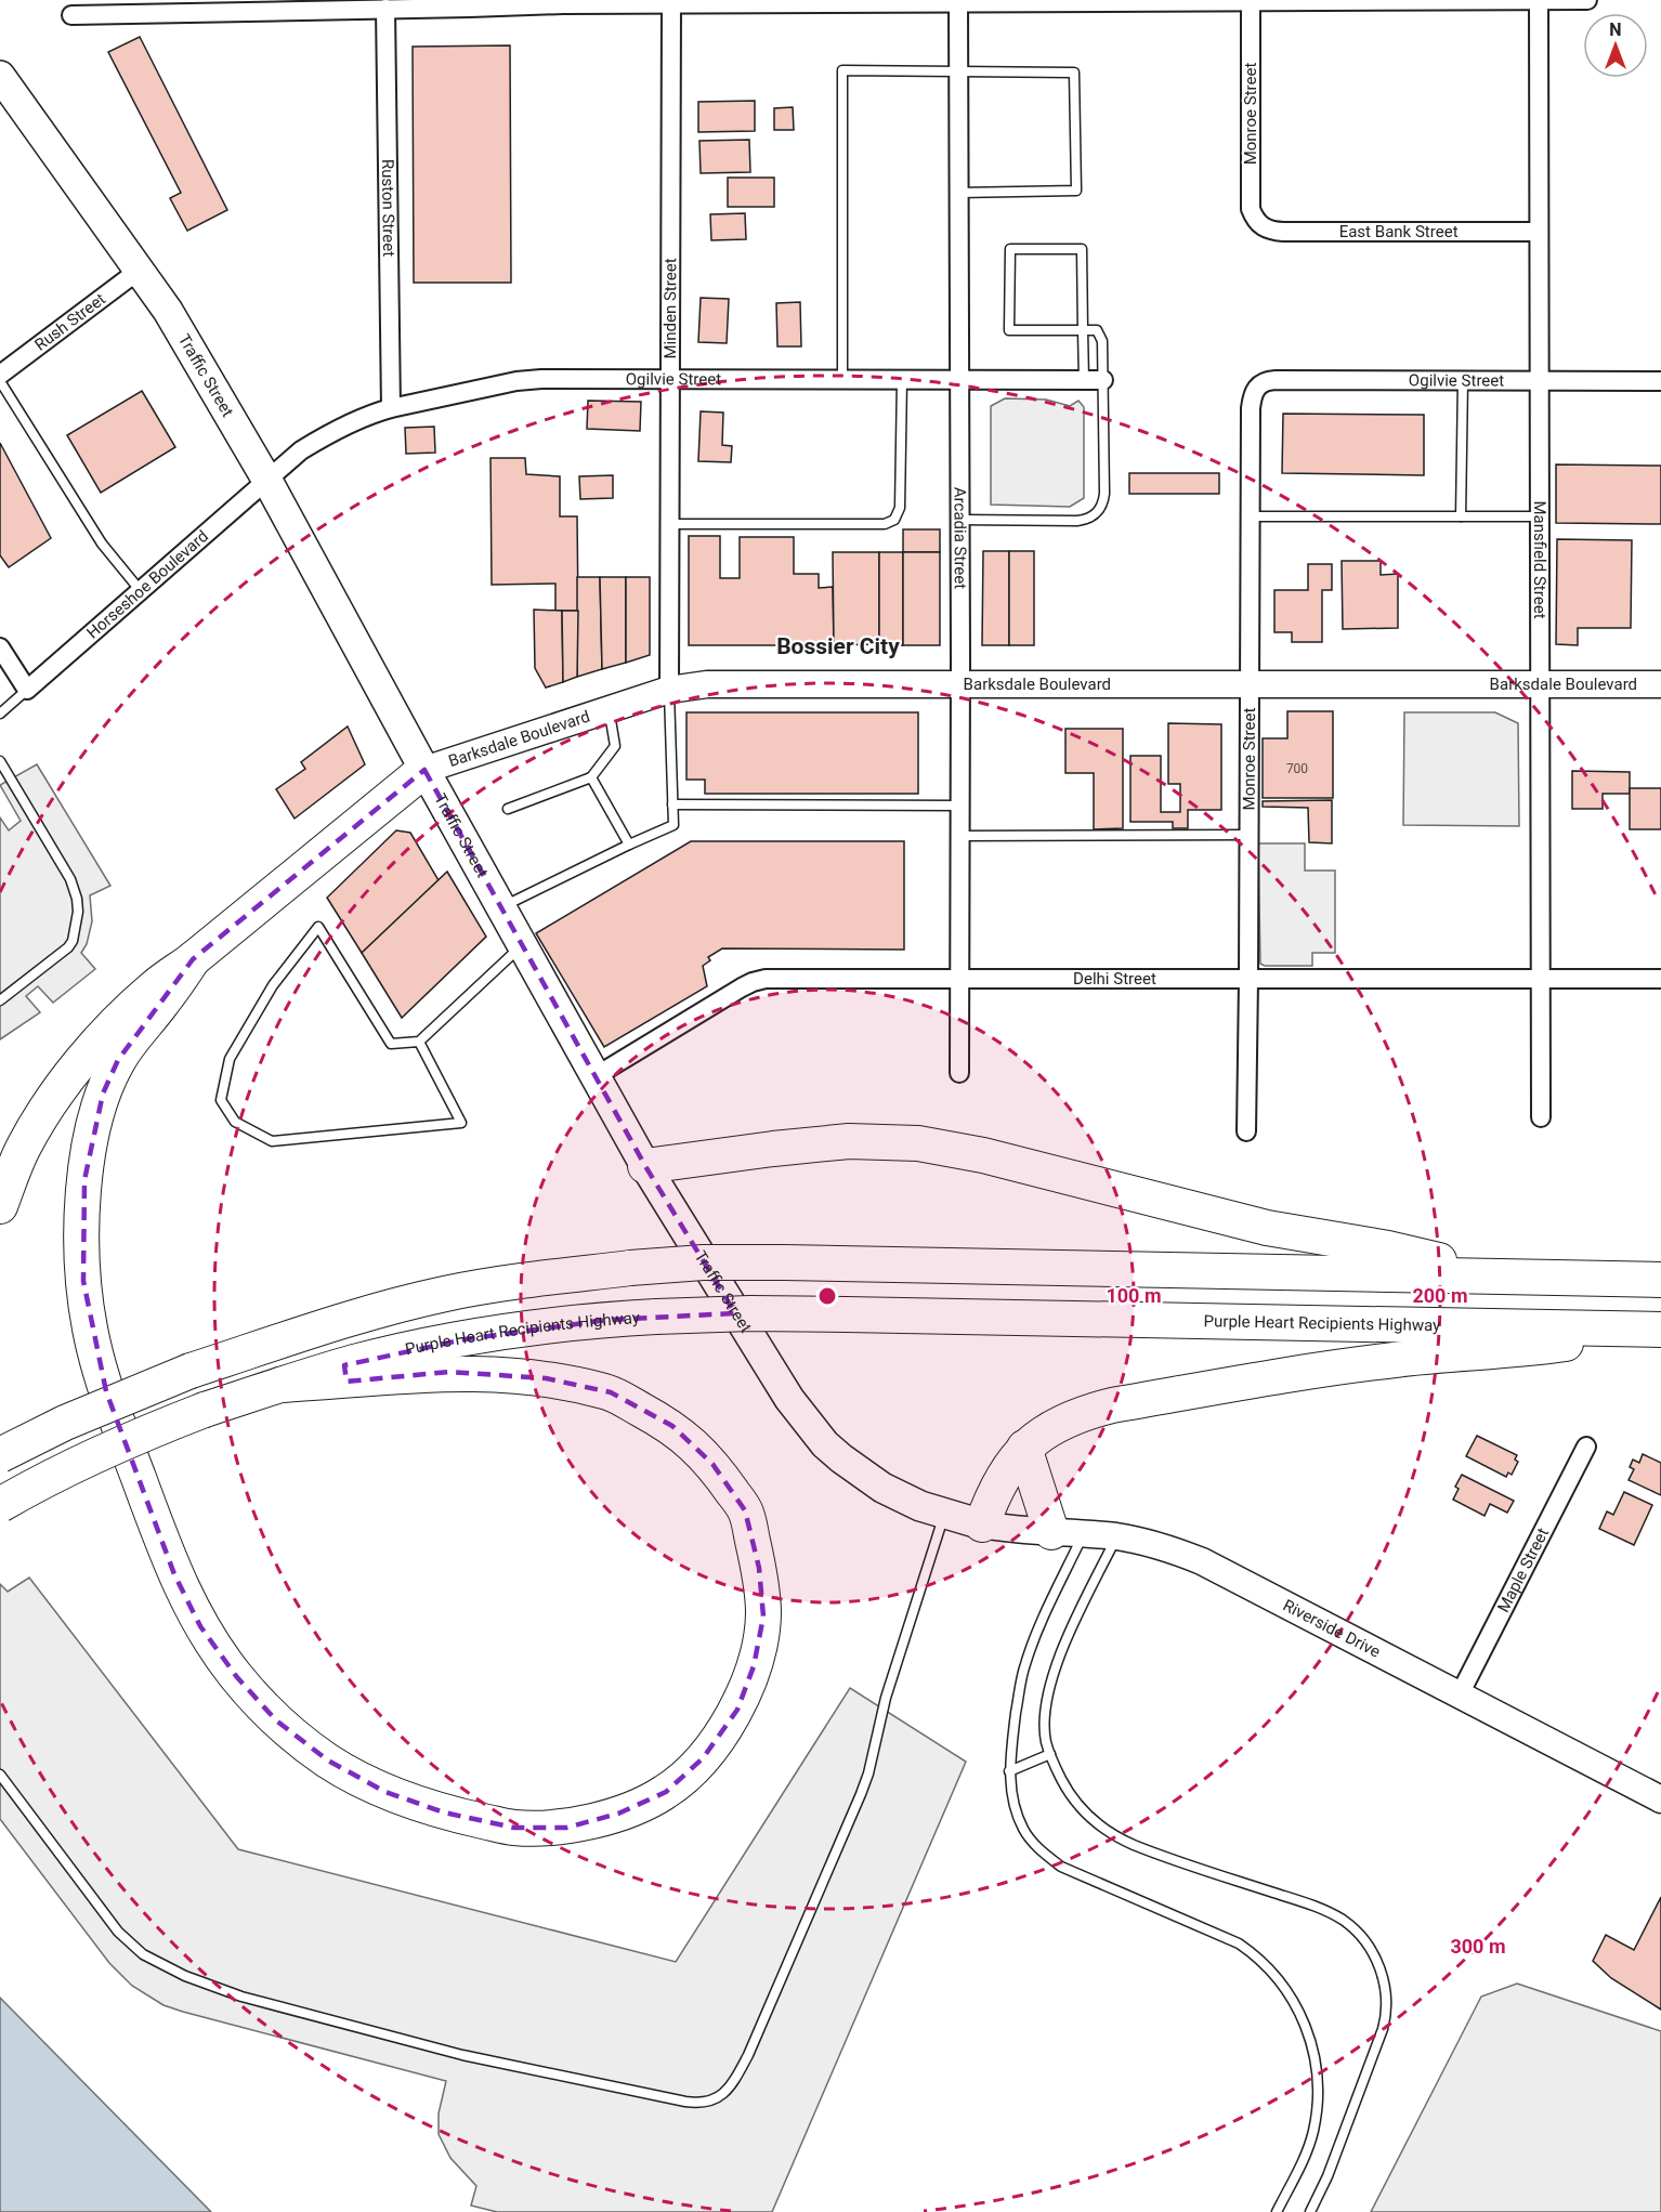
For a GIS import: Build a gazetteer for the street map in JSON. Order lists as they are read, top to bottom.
{
  "streets": {
    "highway": ["Purple Heart Recipients Highway"],
    "main road": ["Traffic Street", "Barksdale Boulevard", "Riverside Drive"],
    "street": [
      "Monroe Street",
      "Ruston Street",
      "East Bank Street",
      "Minden Street",
      "Rush Street",
      "Ogilvie Street",
      "Arcadia Street",
      "Mansfield Street",
      "Horseshoe Boulevard",
      "Delhi Street",
      "Maple Street"
    ]
  },
  "crossings": [
    ["Monroe Street", "East Bank Street"],
    ["Monroe Street", "Ogilvie Street"],
    ["Monroe Street", "Barksdale Boulevard"],
    ["Monroe Street", "Delhi Street"],
    ["Ruston Street", "Ogilvie Street"],
    ["East Bank Street", "Mansfield Street"],
    ["Minden Street", "Ogilvie Street"],
    ["Minden Street", "Barksdale Boulevard"],
    ["Rush Street", "Traffic Street"],
    ["Traffic Street", "Ogilvie Street"],
    ["Traffic Street", "Horseshoe Boulevard"],
    ["Traffic Street", "Barksdale Boulevard"],
    ["Traffic Street", "Delhi Street"],
    ["Traffic Street", "Riverside Drive"],
    ["Ogilvie Street", "Arcadia Street"],
    ["Ogilvie Street", "Mansfield Street"],
    ["Ogilvie Street", "Horseshoe Boulevard"],
    ["Arcadia Street", "Barksdale Boulevard"],
    ["Arcadia Street", "Delhi Street"],
    ["Mansfield Street", "Barksdale Boulevard"],
    ["Mansfield Street", "Delhi Street"],
    ["Maple Street", "Riverside Drive"]
  ],
  "districts": ["Bossier City"],
  "house_numbers": ["700"],
  "north": "top",
  "rings": ["100 m", "200 m", "300 m"]
}
